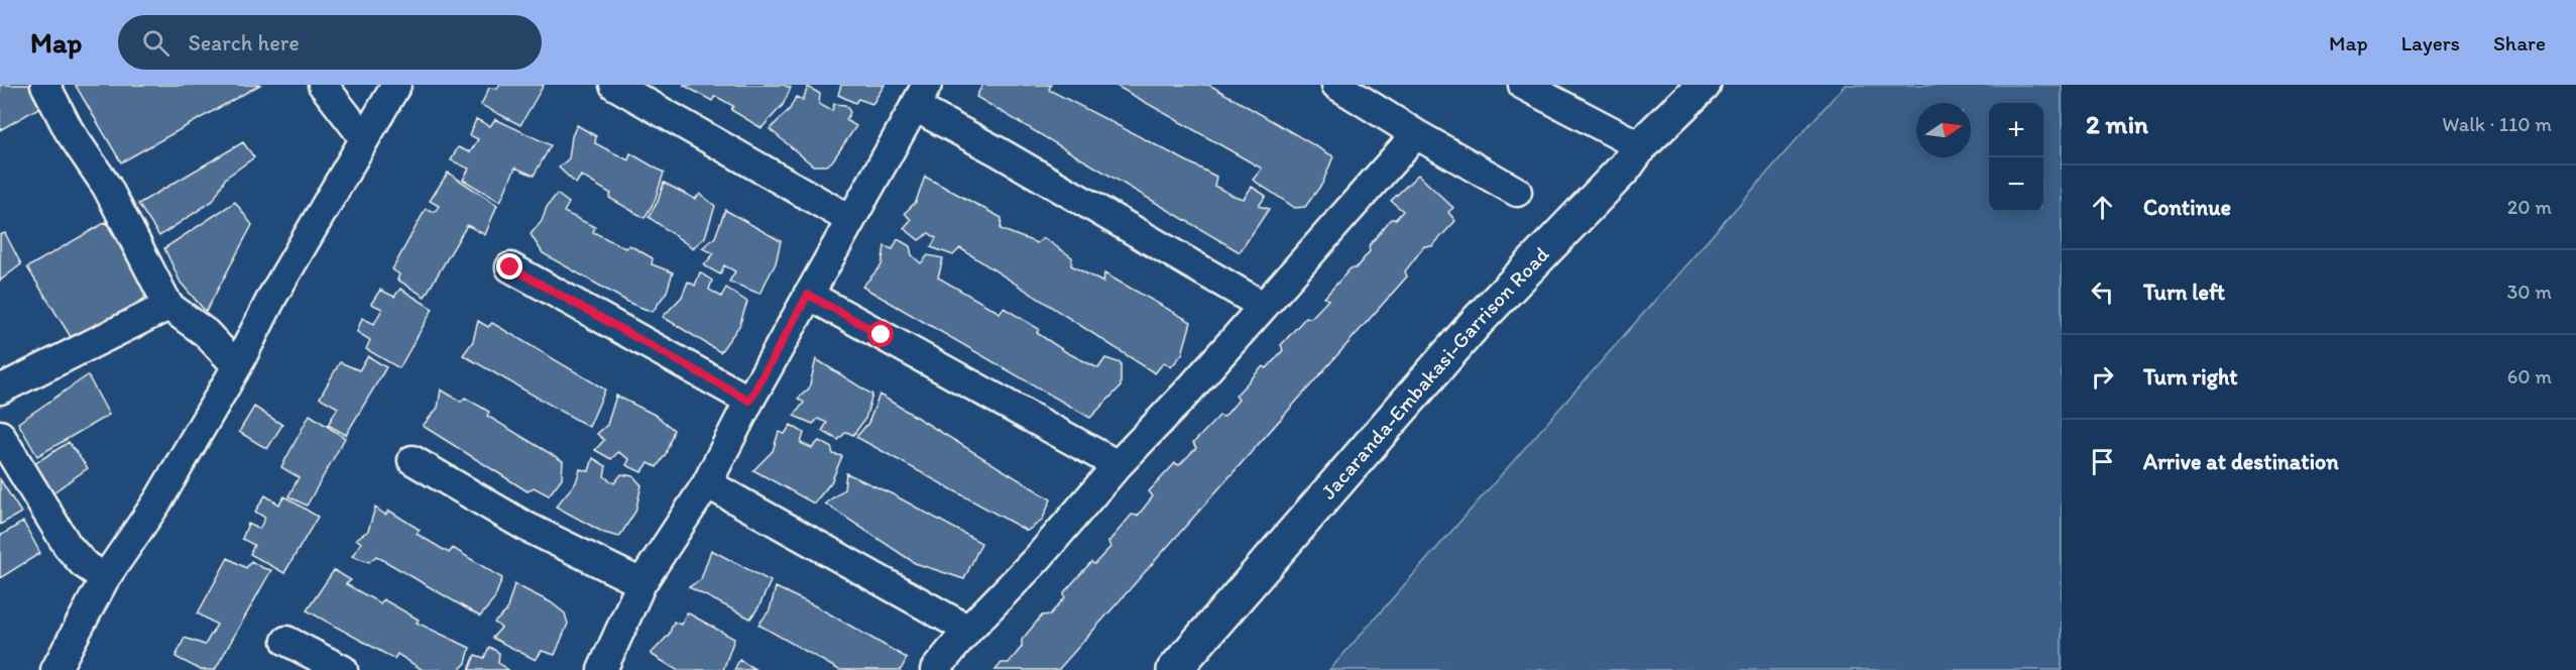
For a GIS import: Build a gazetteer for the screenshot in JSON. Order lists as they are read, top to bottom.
{
  "streets": {
    "street": ["Jacaranda-Embakasi-Garrison Road"]
  },
  "north": "right",
  "page": {
    "header": "Map",
    "search": "Search here",
    "nav": ["Map", "Layers", "Share"],
    "heading": ["2 min", "Walk · 110 m"],
    "map_buttons": ["+", "−"],
    "list": [
      ["Continue", "20 m"],
      ["Turn left", "30 m"],
      ["Turn right", "60 m"],
      "Arrive at destination"
    ]
  }
}
